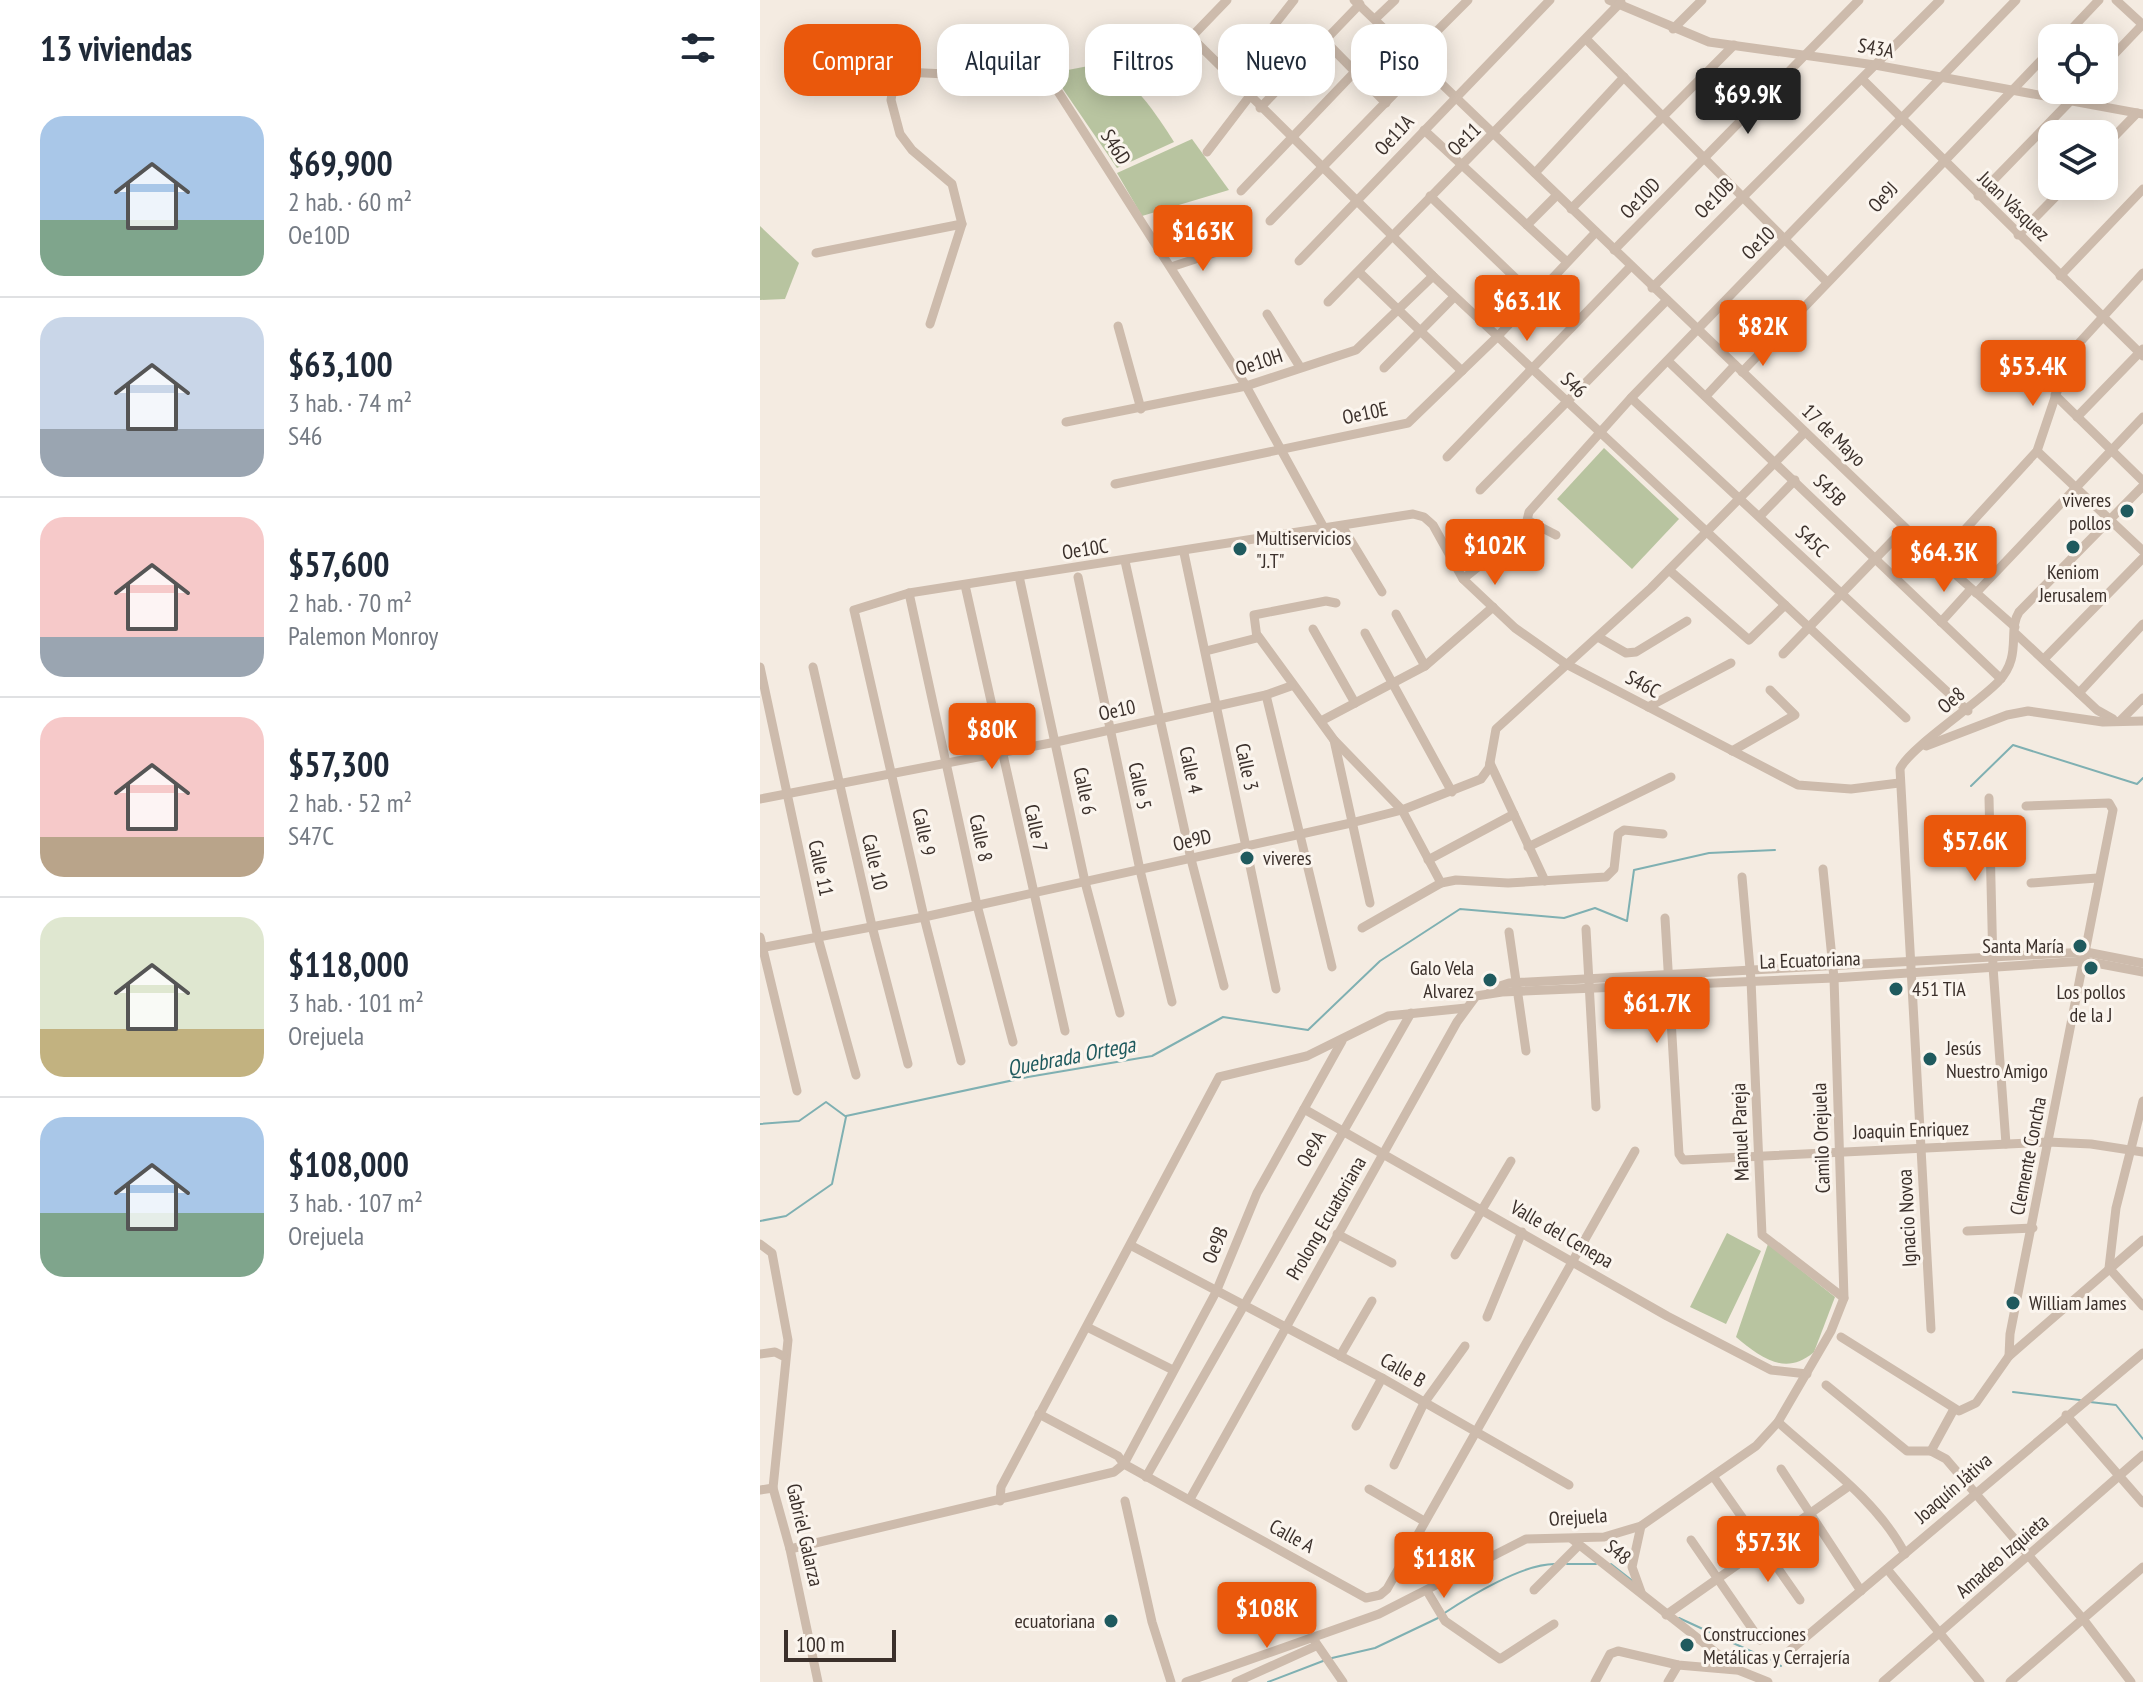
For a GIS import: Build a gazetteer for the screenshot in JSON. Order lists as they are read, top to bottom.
{
  "streets": {
    "street": [
      "S43A",
      "Oe11A",
      "Oe11",
      "S46D",
      "Oe9J",
      "Oe10D",
      "Oe10B",
      "Juan Vásquez",
      "Oe10",
      "Oe10H",
      "S46",
      "Oe10E",
      "17 de Mayo",
      "S45B",
      "S45C",
      "Oe10C",
      "S46C",
      "Oe8",
      "Calle 3",
      "Calle 4",
      "Calle 5",
      "Calle 6",
      "Calle 7",
      "Calle 9",
      "Calle 8",
      "Oe9D",
      "Calle 10",
      "Calle 11",
      "Joaquin Enriquez",
      "Manuel Pareja",
      "Camilo Orejuela",
      "Oe9A",
      "Clemente Concha",
      "Prolong Ecuatoriana",
      "Ignacio Novoa",
      "Valle del Cenepa",
      "Oe9B",
      "Calle B",
      "Joaquín Játiva",
      "Orejuela",
      "Gabriel Galarza",
      "Calle A",
      "S48",
      "Amadeo Izquieta"
    ]
  },
  "crossings": [
    ["S43A", "Oe11"],
    ["S43A", "Oe9J"],
    ["S43A", "Oe10D"],
    ["S43A", "Oe10B"],
    ["S43A", "Oe10"],
    ["Oe11A", "S46"],
    ["Oe11A", "17 de Mayo"],
    ["Oe11", "S46"],
    ["Oe11", "17 de Mayo"],
    ["S46D", "Oe10H"],
    ["S46D", "Oe10E"],
    ["S46D", "Oe10C"],
    ["Oe9J", "Juan Vásquez"],
    ["Oe9J", "17 de Mayo"],
    ["Oe9J", "S45B"],
    ["Oe10D", "17 de Mayo"],
    ["Oe10B", "Juan Vásquez"],
    ["Oe10B", "17 de Mayo"],
    ["Juan Vásquez", "Oe10"],
    ["Oe10", "S46"],
    ["Oe10", "17 de Mayo"],
    ["Oe10", "S45B"],
    ["Oe10", "S45C"],
    ["Oe10", "S46C"],
    ["Oe10", "Calle 3"],
    ["Oe10", "Calle 4"],
    ["Oe10", "Calle 5"],
    ["Oe10", "Calle 6"],
    ["Oe10", "Calle 7"],
    ["Oe10", "Calle 9"],
    ["Oe10", "Calle 8"],
    ["Oe10", "Calle 10"],
    ["Oe10", "Calle 11"],
    ["Oe10H", "S46"],
    ["S46", "Oe10E"],
    ["Oe10E", "17 de Mayo"],
    ["17 de Mayo", "Oe8"],
    ["S45B", "Oe8"],
    ["S45C", "Oe8"],
    ["Oe10C", "Calle 3"],
    ["Oe10C", "Calle 4"],
    ["Oe10C", "Calle 6"],
    ["Oe10C", "Calle 7"],
    ["Oe10C", "Calle 9"],
    ["Oe10C", "Calle 8"],
    ["S46C", "Oe8"],
    ["S46C", "Ignacio Novoa"],
    ["Oe8", "Ignacio Novoa"],
    ["Calle 3", "Oe9D"],
    ["Calle 4", "Oe9D"],
    ["Calle 5", "Oe9D"],
    ["Calle 6", "Oe9D"],
    ["Calle 7", "Oe9D"],
    ["Calle 9", "Oe9D"],
    ["Calle 8", "Oe9D"],
    ["Oe9D", "Calle 10"],
    ["Oe9D", "Calle 11"],
    ["Joaquin Enriquez", "Manuel Pareja"],
    ["Joaquin Enriquez", "Camilo Orejuela"],
    ["Joaquin Enriquez", "Clemente Concha"],
    ["Joaquin Enriquez", "Ignacio Novoa"],
    ["Manuel Pareja", "Camilo Orejuela"],
    ["Manuel Pareja", "Orejuela"],
    ["Camilo Orejuela", "Orejuela"],
    ["Oe9A", "Valle del Cenepa"],
    ["Oe9A", "Calle B"],
    ["Oe9A", "Calle A"],
    ["Prolong Ecuatoriana", "Valle del Cenepa"],
    ["Prolong Ecuatoriana", "Calle B"],
    ["Prolong Ecuatoriana", "Calle A"],
    ["Valle del Cenepa", "Oe9B"],
    ["Valle del Cenepa", "Orejuela"],
    ["Valle del Cenepa", "Calle A"],
    ["Oe9B", "Calle B"],
    ["Oe9B", "Calle A"],
    ["Calle B", "Calle A"],
    ["Orejuela", "S48"]
  ],
  "water": ["Quebrada Ortega"],
  "places": [
    "viveres pollos",
    "Keniom Jerusalem",
    "Multiservicios \"J.T\"",
    "viveres",
    "Santa María",
    "Los pollos de la J",
    "Galo Vela Alvarez",
    "451 TIA",
    "Jesús Nuestro Amigo",
    "William James",
    "ecuatoriana",
    "Construcciones Metálicas y Cerrajería"
  ],
  "scale_bar": "100 m",
  "page": {
    "heading": "13 viviendas",
    "chip": [
      "Comprar",
      "Alquilar",
      "Filtros",
      "Nuevo",
      "Piso"
    ],
    "price": [
      "$69.9K",
      "$163K",
      "$63.1K",
      "$82K",
      "$53.4K",
      "$102K",
      "$64.3K",
      "$80K",
      "$57.6K",
      "$61.7K",
      "$57.3K",
      "$118K",
      "$108K"
    ],
    "list": [
      {
        "name": "$69,900",
        "note": "2 hab. · 60 m² · Oe10D"
      },
      {
        "name": "$63,100",
        "note": "3 hab. · 74 m² · S46"
      },
      {
        "name": "$57,600",
        "note": "2 hab. · 70 m² · Palemon Monroy"
      },
      {
        "name": "$57,300",
        "note": "2 hab. · 52 m² · S47C"
      },
      {
        "name": "$118,000",
        "note": "3 hab. · 101 m² · Orejuela"
      },
      {
        "name": "$108,000",
        "note": "3 hab. · 107 m² · Orejuela"
      }
    ],
    "scale": "100 m"
  }
}
